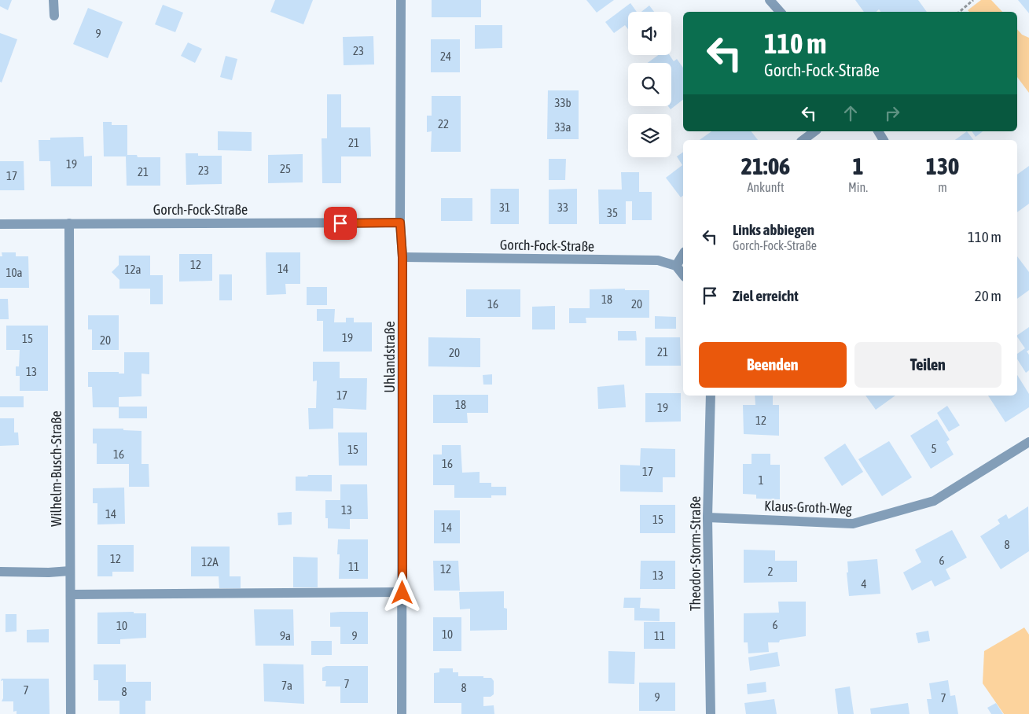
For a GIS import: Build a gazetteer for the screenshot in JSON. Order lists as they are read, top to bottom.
{
  "streets": {
    "street": [
      "Gorch-Fock-Straße",
      "Uhlandstraße",
      "Wilhelm-Busch-Straße",
      "Klaus-Groth-Weg",
      "Theodor-Storm-Straße"
    ]
  },
  "crossings": [
    ["Gorch-Fock-Straße", "Uhlandstraße"],
    ["Gorch-Fock-Straße", "Wilhelm-Busch-Straße"],
    ["Klaus-Groth-Weg", "Theodor-Storm-Straße"]
  ],
  "house_numbers": [
    "9",
    "23",
    "24",
    "33b",
    "22",
    "33a",
    "21",
    "19",
    "25",
    "23",
    "21",
    "17",
    "31",
    "33",
    "35",
    "12",
    "14",
    "12a",
    "10a",
    "18",
    "16",
    "20",
    "19",
    "15",
    "20",
    "21",
    "20",
    "13",
    "17",
    "18",
    "19",
    "12",
    "5",
    "15",
    "16",
    "16",
    "17",
    "1",
    "13",
    "14",
    "15",
    "14",
    "8",
    "12",
    "6",
    "12A",
    "11",
    "12",
    "2",
    "13",
    "4",
    "6",
    "10",
    "10",
    "9a",
    "9",
    "11",
    "7",
    "7a",
    "8",
    "7",
    "8",
    "9",
    "7"
  ],
  "page": {
    "turn": ["110 m", "Gorch-Fock-Straße"],
    "eta": [
      "21:06",
      "Ankunft",
      "1",
      "Min.",
      "130",
      "m"
    ],
    "list": [
      {
        "name": "Links abbiegen",
        "note": "Gorch-Fock-Straße",
        "value": "110 m"
      },
      {
        "name": "Ziel erreicht",
        "value": "20 m"
      }
    ],
    "buttons": ["Beenden", "Teilen"]
  }
}
